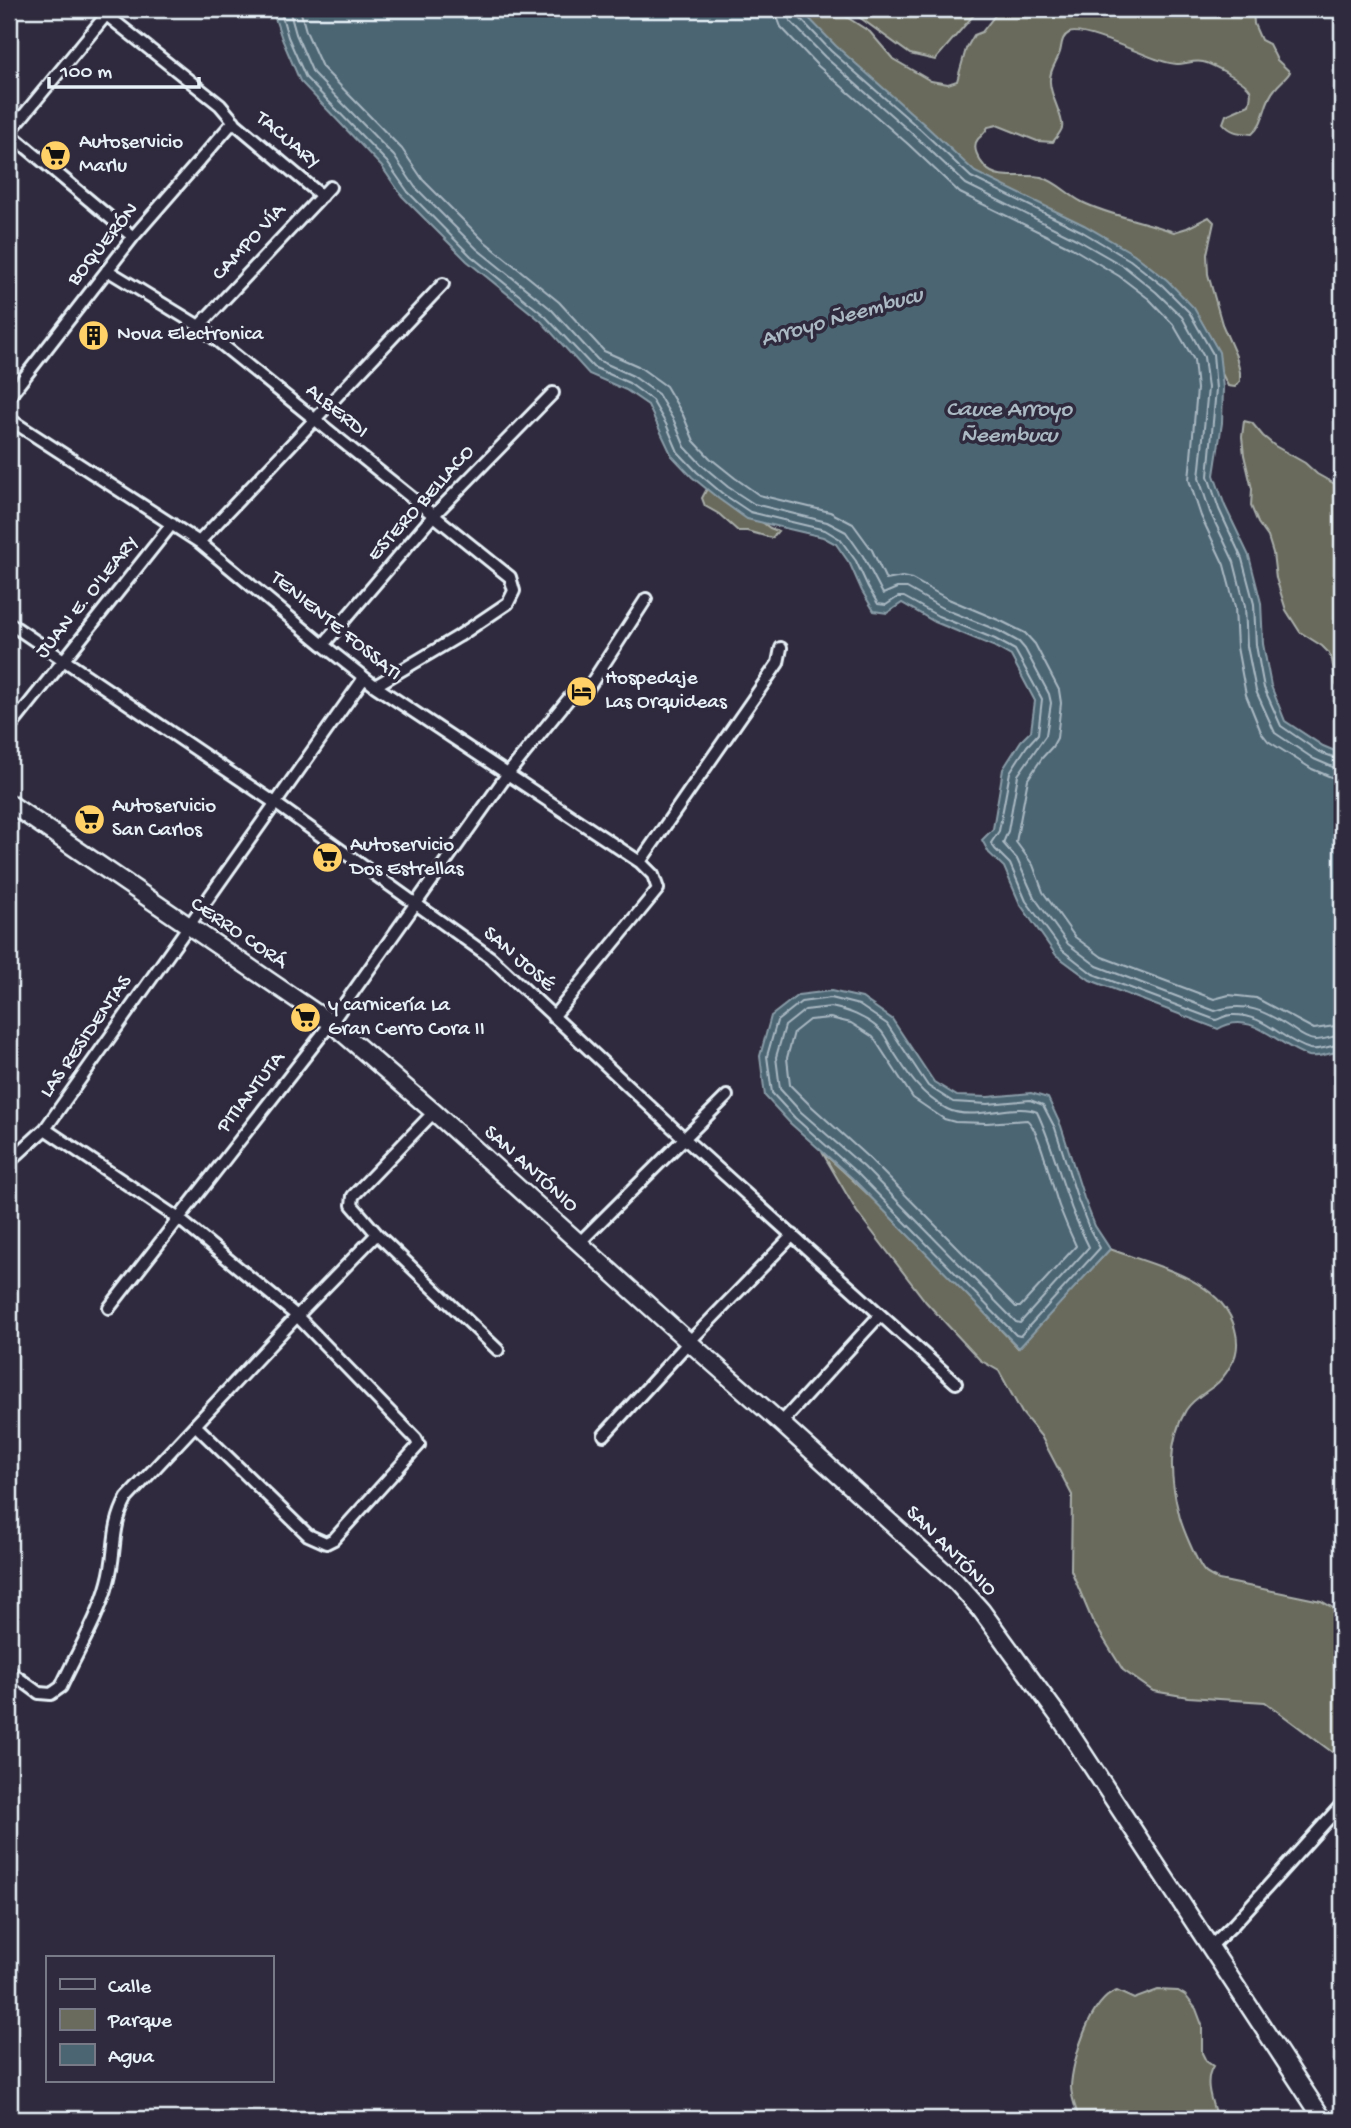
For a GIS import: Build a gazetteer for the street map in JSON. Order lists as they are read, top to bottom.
{
  "streets": {
    "street": [
      "TACUARY",
      "CAMPO VÍA",
      "BOQUERÓN",
      "ALBERDI",
      "ESTERO BELLACO",
      "JUAN E. O'LEARY",
      "TENIENTE FOSSATI",
      "CERRO CORÁ",
      "SAN JOSÉ",
      "LAS RESIDENTAS",
      "PITIANTUTA",
      "SAN ANTÓNIO"
    ]
  },
  "crossings": [
    ["TACUARY", "CAMPO VÍA"],
    ["TACUARY", "BOQUERÓN"],
    ["CAMPO VÍA", "ALBERDI"],
    ["BOQUERÓN", "ALBERDI"],
    ["ALBERDI", "ESTERO BELLACO"],
    ["ALBERDI", "TENIENTE FOSSATI"],
    ["ESTERO BELLACO", "TENIENTE FOSSATI"],
    ["JUAN E. O'LEARY", "TENIENTE FOSSATI"],
    ["JUAN E. O'LEARY", "SAN JOSÉ"],
    ["TENIENTE FOSSATI", "LAS RESIDENTAS"],
    ["TENIENTE FOSSATI", "PITIANTUTA"],
    ["CERRO CORÁ", "LAS RESIDENTAS"],
    ["CERRO CORÁ", "PITIANTUTA"],
    ["CERRO CORÁ", "SAN ANTÓNIO"],
    ["SAN JOSÉ", "LAS RESIDENTAS"],
    ["SAN JOSÉ", "PITIANTUTA"]
  ],
  "water": ["Arroyo Ñeembucu", "Cauce Arroyo Ñeembucu"],
  "places": {
    "supermarket": [
      "Autoservicio Marlu",
      "Autoservicio San Carlos",
      "Autoservicio Dos Estrellas",
      "y carnicería La Gran Cerro Cora II"
    ],
    "building": ["Nova Electronica"],
    "hotel": ["Hospedaje Las Orquideas"]
  },
  "legend": ["Calle", "Parque", "Agua"],
  "scale_bar": "100 m"
}
